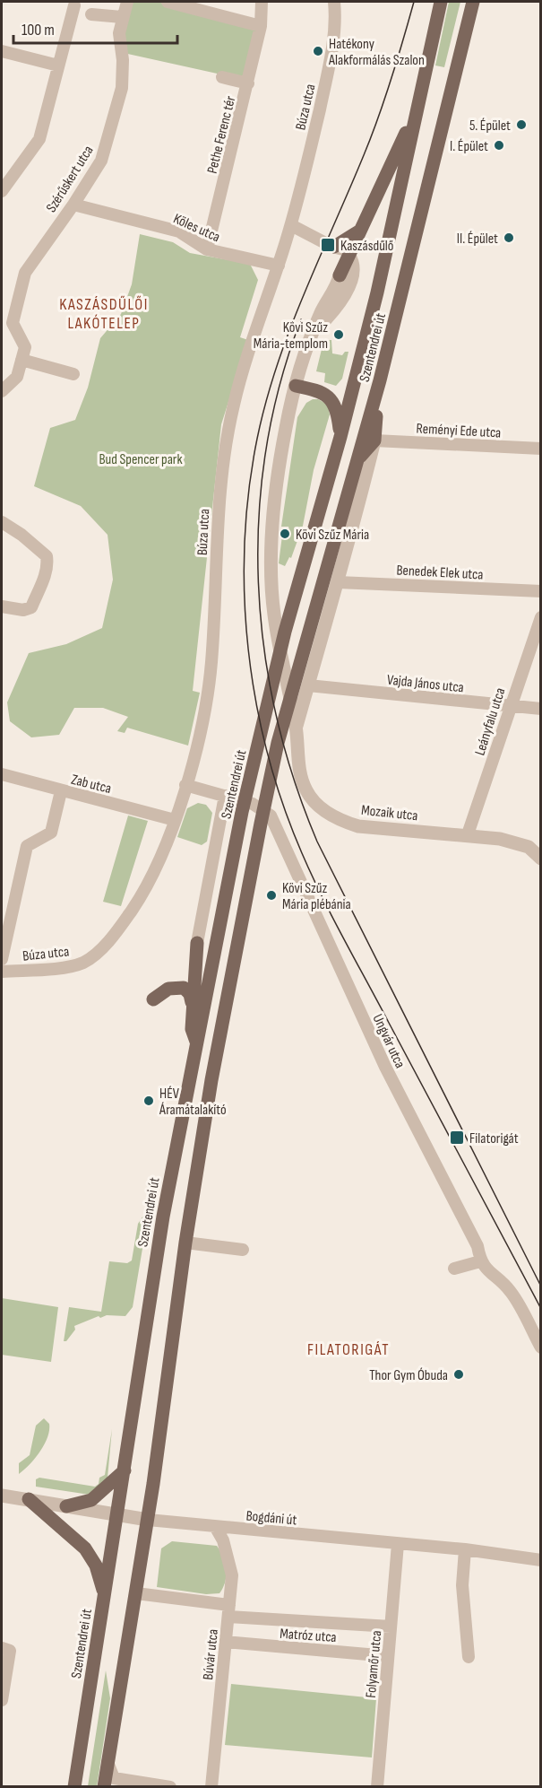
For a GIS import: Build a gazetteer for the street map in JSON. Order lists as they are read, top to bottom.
{
  "streets": {
    "main road": ["Szentendrei út"],
    "street": [
      "Búza utca",
      "Pethe Ferenc tér",
      "Szérűskert utca",
      "Köles utca",
      "Reményi Ede utca",
      "Benedek Elek utca",
      "Vajda János utca",
      "Leányfalu utca",
      "Zab utca",
      "Mozaik utca",
      "Ungvár utca",
      "Bogdáni út",
      "Matróz utca",
      "Búvár utca",
      "Folyamőr utca"
    ]
  },
  "crossings": [
    ["Búza utca", "Köles utca"],
    ["Búza utca", "Zab utca"],
    ["Búza utca", "Ungvár utca"],
    ["Pethe Ferenc tér", "Köles utca"],
    ["Szérűskert utca", "Köles utca"],
    ["Szentendrei út", "Ungvár utca"],
    ["Szentendrei út", "Bogdáni út"],
    ["Szentendrei út", "Matróz utca"],
    ["Vajda János utca", "Leányfalu utca"],
    ["Leányfalu utca", "Mozaik utca"],
    ["Bogdáni út", "Búvár utca"],
    ["Bogdáni út", "Folyamőr utca"],
    ["Matróz utca", "Búvár utca"],
    ["Matróz utca", "Folyamőr utca"]
  ],
  "districts": ["KASZÁSDŰLŐI LAKÓTELEP", "FILATORIGÁT"],
  "parks": ["Bud Spencer park"],
  "places": {
    "other": [
      "Hatékony Alakformálás Szalon",
      "5. Épület",
      "I. Épület",
      "II. Épület",
      "Kövi Szűz Mária-templom",
      "Kövi Szűz Mária",
      "Kövi Szűz Mária plébánia",
      "HÉV Áramátalakító",
      "Thor Gym Óbuda"
    ],
    "transit": ["Kaszásdűlő", "Filatorigát"]
  },
  "scale_bar": "100 m"
}
